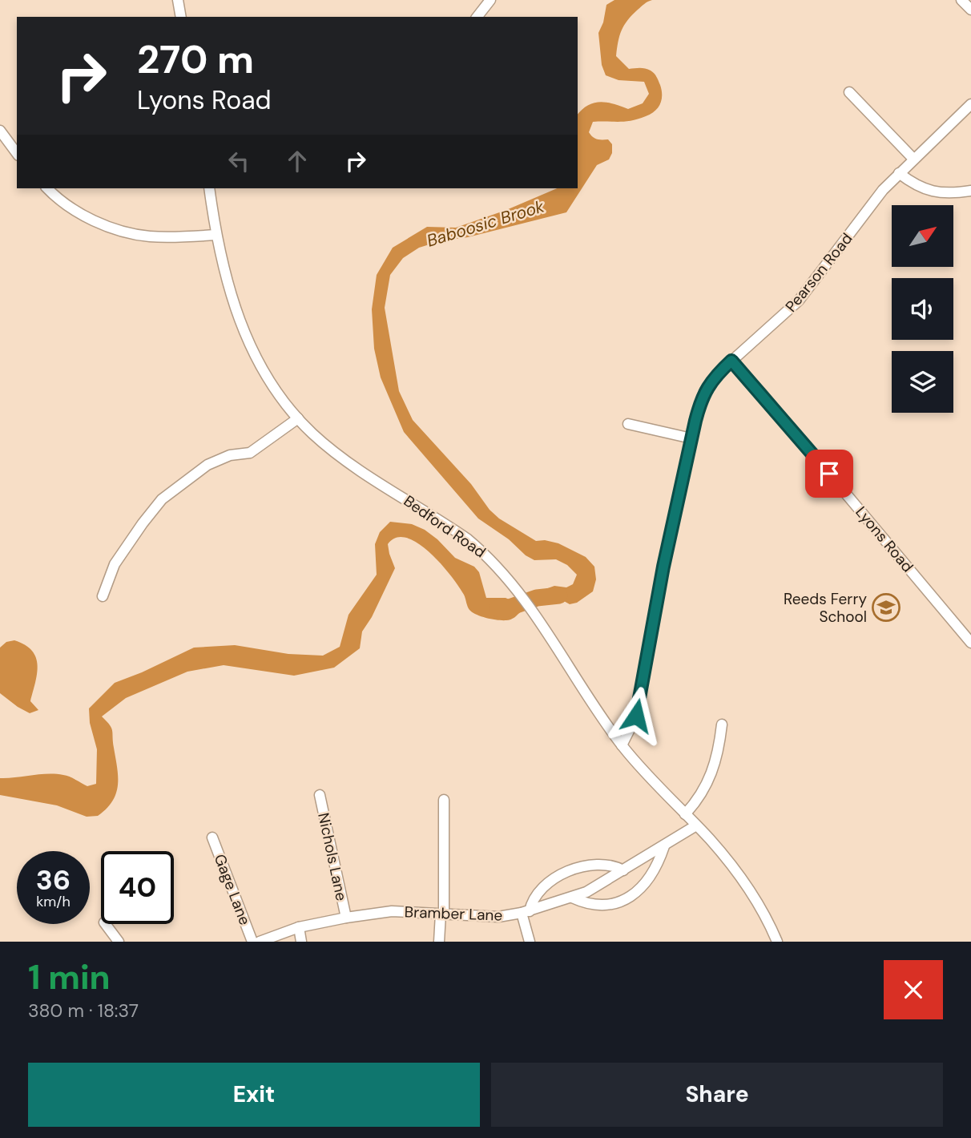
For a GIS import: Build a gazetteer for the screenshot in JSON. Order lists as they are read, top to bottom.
{
  "streets": {
    "street": [
      "Pearson Road",
      "Bedford Road",
      "Lyons Road",
      "Nichols Lane",
      "Gage Lane",
      "Bramber Lane"
    ]
  },
  "crossings": [
    ["Pearson Road", "Bedford Road"],
    ["Pearson Road", "Lyons Road"],
    ["Bedford Road", "Bramber Lane"],
    ["Nichols Lane", "Bramber Lane"]
  ],
  "water": ["Baboosic Brook"],
  "places": {
    "school or university": ["Reeds Ferry School"]
  },
  "north": "top right",
  "page": {
    "turn": ["270 m", "Lyons Road"],
    "speed": "36 km/h",
    "limit": "40",
    "heading": ["1 min", "380 m · 18:37"],
    "buttons": ["Exit", "Share"]
  }
}
